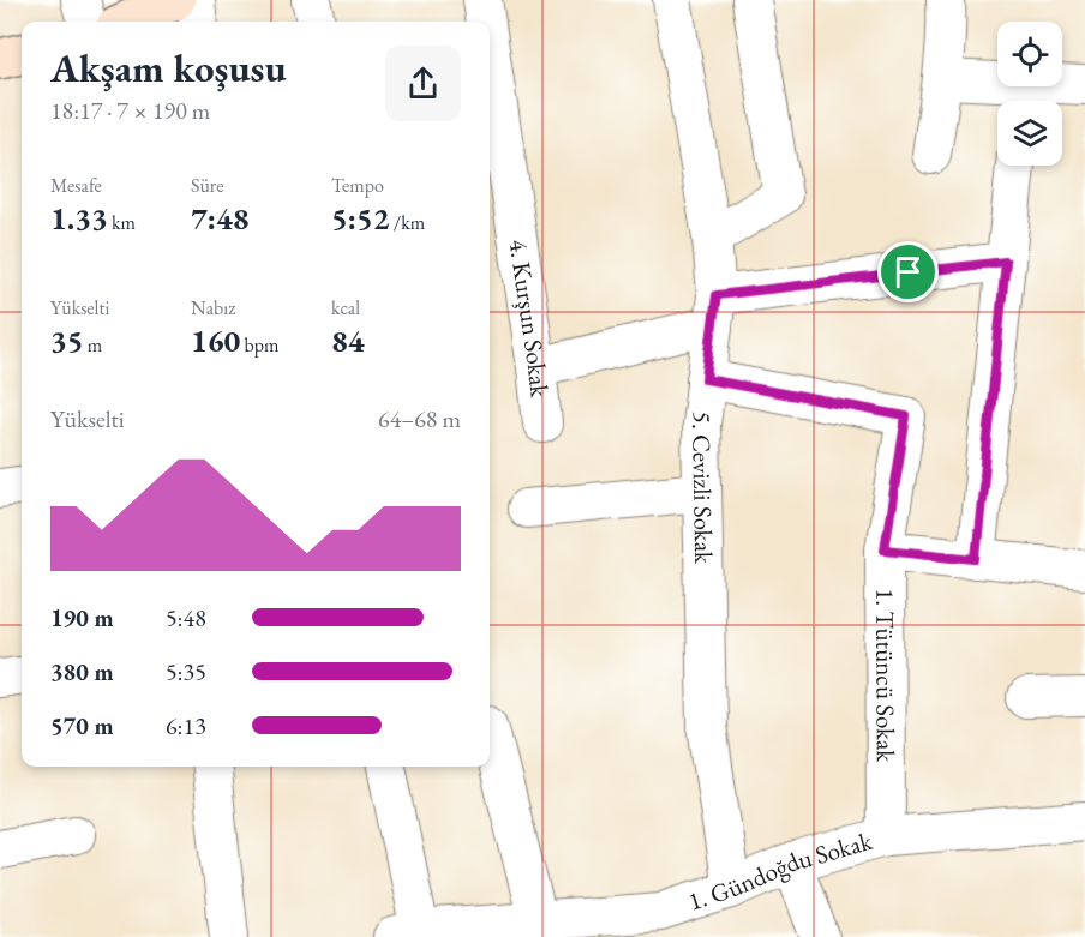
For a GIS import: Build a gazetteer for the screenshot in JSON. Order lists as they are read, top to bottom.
{
  "streets": {
    "street": [
      "4. Kurşun Sokak",
      "5. Cevizli Sokak",
      "1. Tütüncü Sokak",
      "1. Gündoğdu Sokak"
    ]
  },
  "crossings": [
    ["5. Cevizli Sokak", "1. Tütüncü Sokak"],
    ["5. Cevizli Sokak", "1. Gündoğdu Sokak"],
    ["1. Tütüncü Sokak", "1. Gündoğdu Sokak"]
  ],
  "page": {
    "heading": ["Akşam koşusu", "18:17 · 7 × 190 m"],
    "stats": [
      ["Mesafe", "1.33 km"],
      ["Süre", "7:48"],
      ["Tempo", "5:52 /km"],
      ["Yükselti", "35 m"],
      ["Nabız", "160 bpm"],
      ["kcal", "84"]
    ],
    "chart": ["Yükselti", "64–68 m"],
    "list": [
      {
        "name": "190 m",
        "note": "5:48"
      },
      {
        "name": "380 m",
        "note": "5:35"
      },
      {
        "name": "570 m",
        "note": "6:13"
      }
    ]
  }
}
